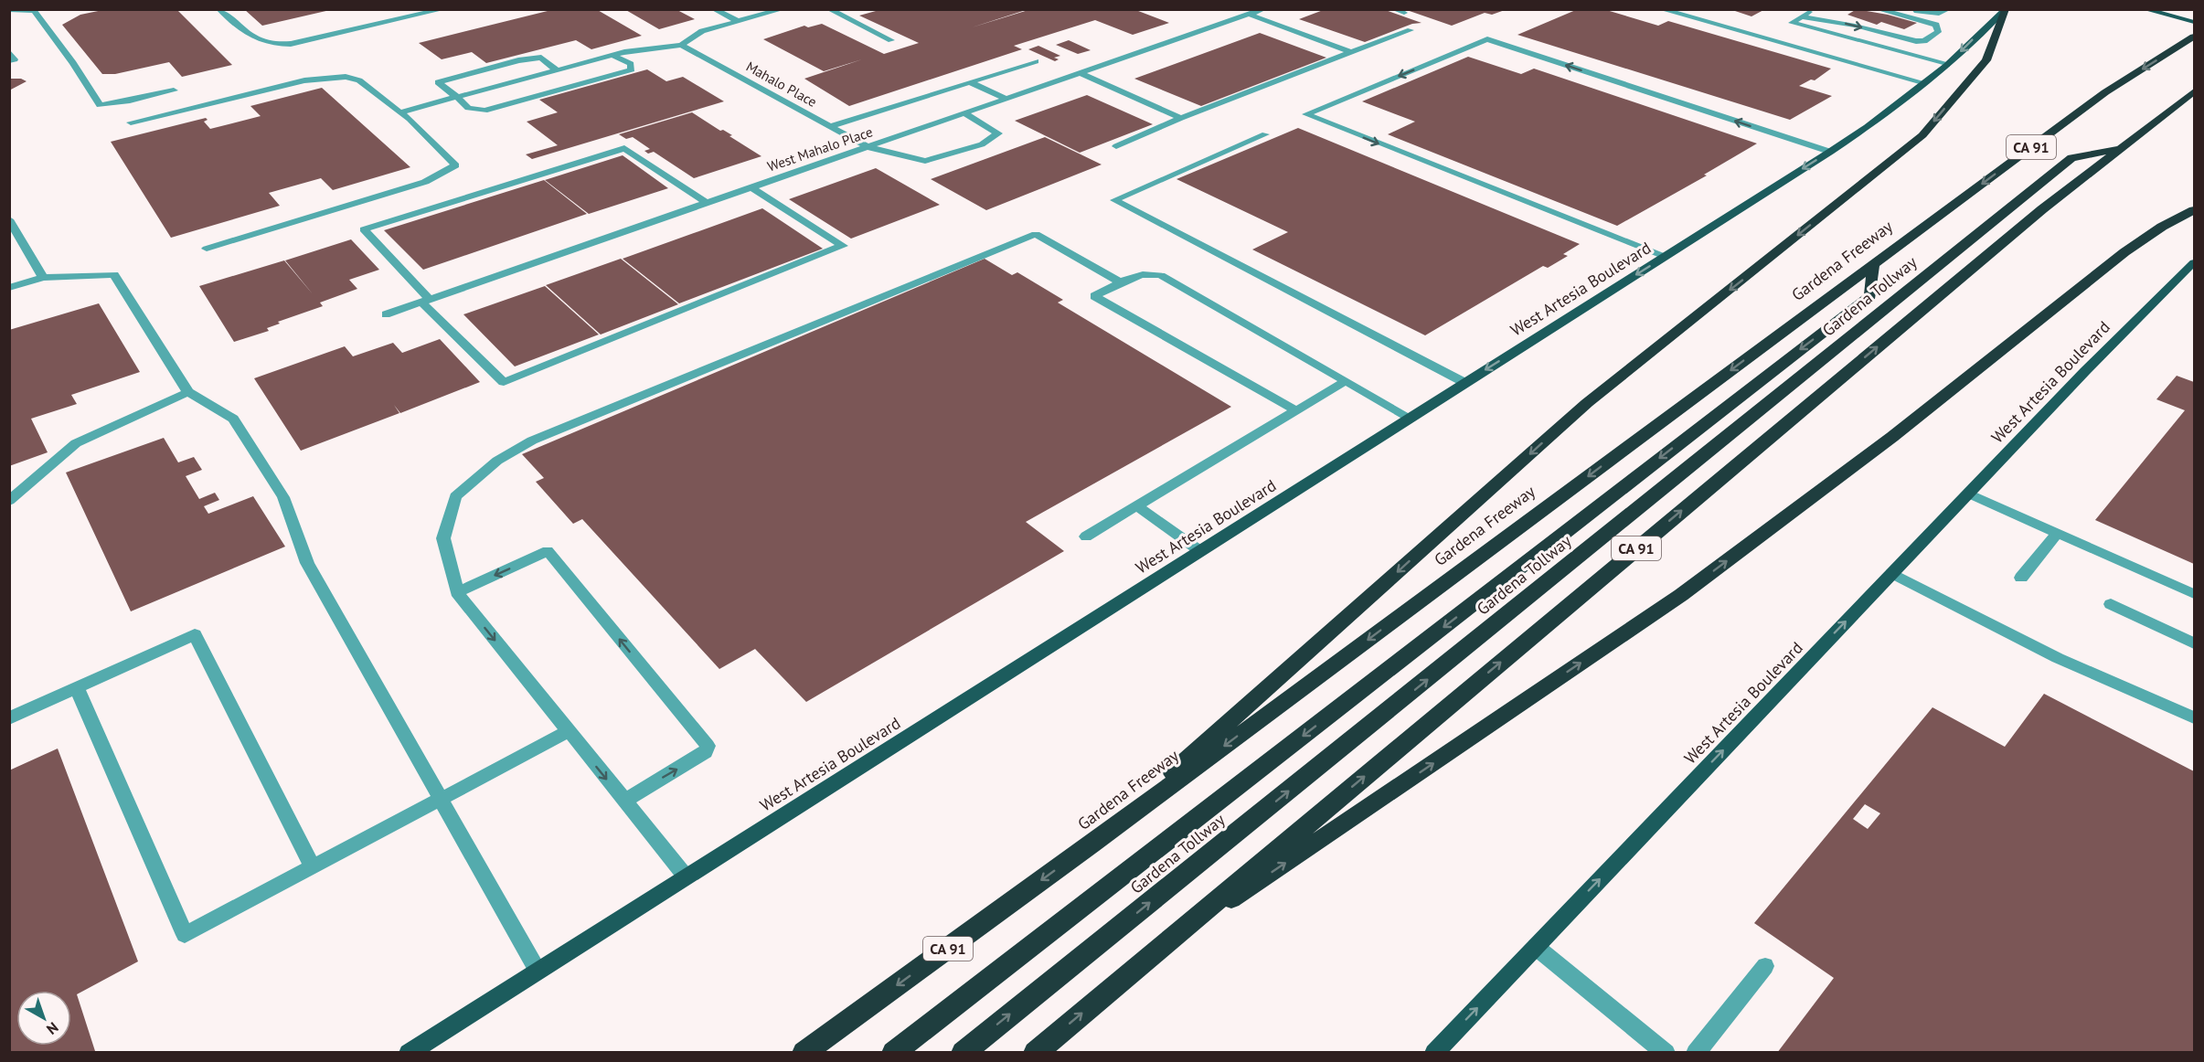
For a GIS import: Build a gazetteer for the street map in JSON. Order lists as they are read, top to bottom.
{
  "streets": {
    "highway": ["CA 91", "Gardena Freeway", "Gardena Tollway"],
    "main road": ["West Artesia Boulevard"],
    "street": ["Mahalo Place", "West Mahalo Place"]
  },
  "crossings": [
    ["Mahalo Place", "West Mahalo Place"],
    ["CA 91", "Gardena Tollway"],
    ["Gardena Freeway", "Gardena Tollway"]
  ],
  "north": "bottom right"
}
